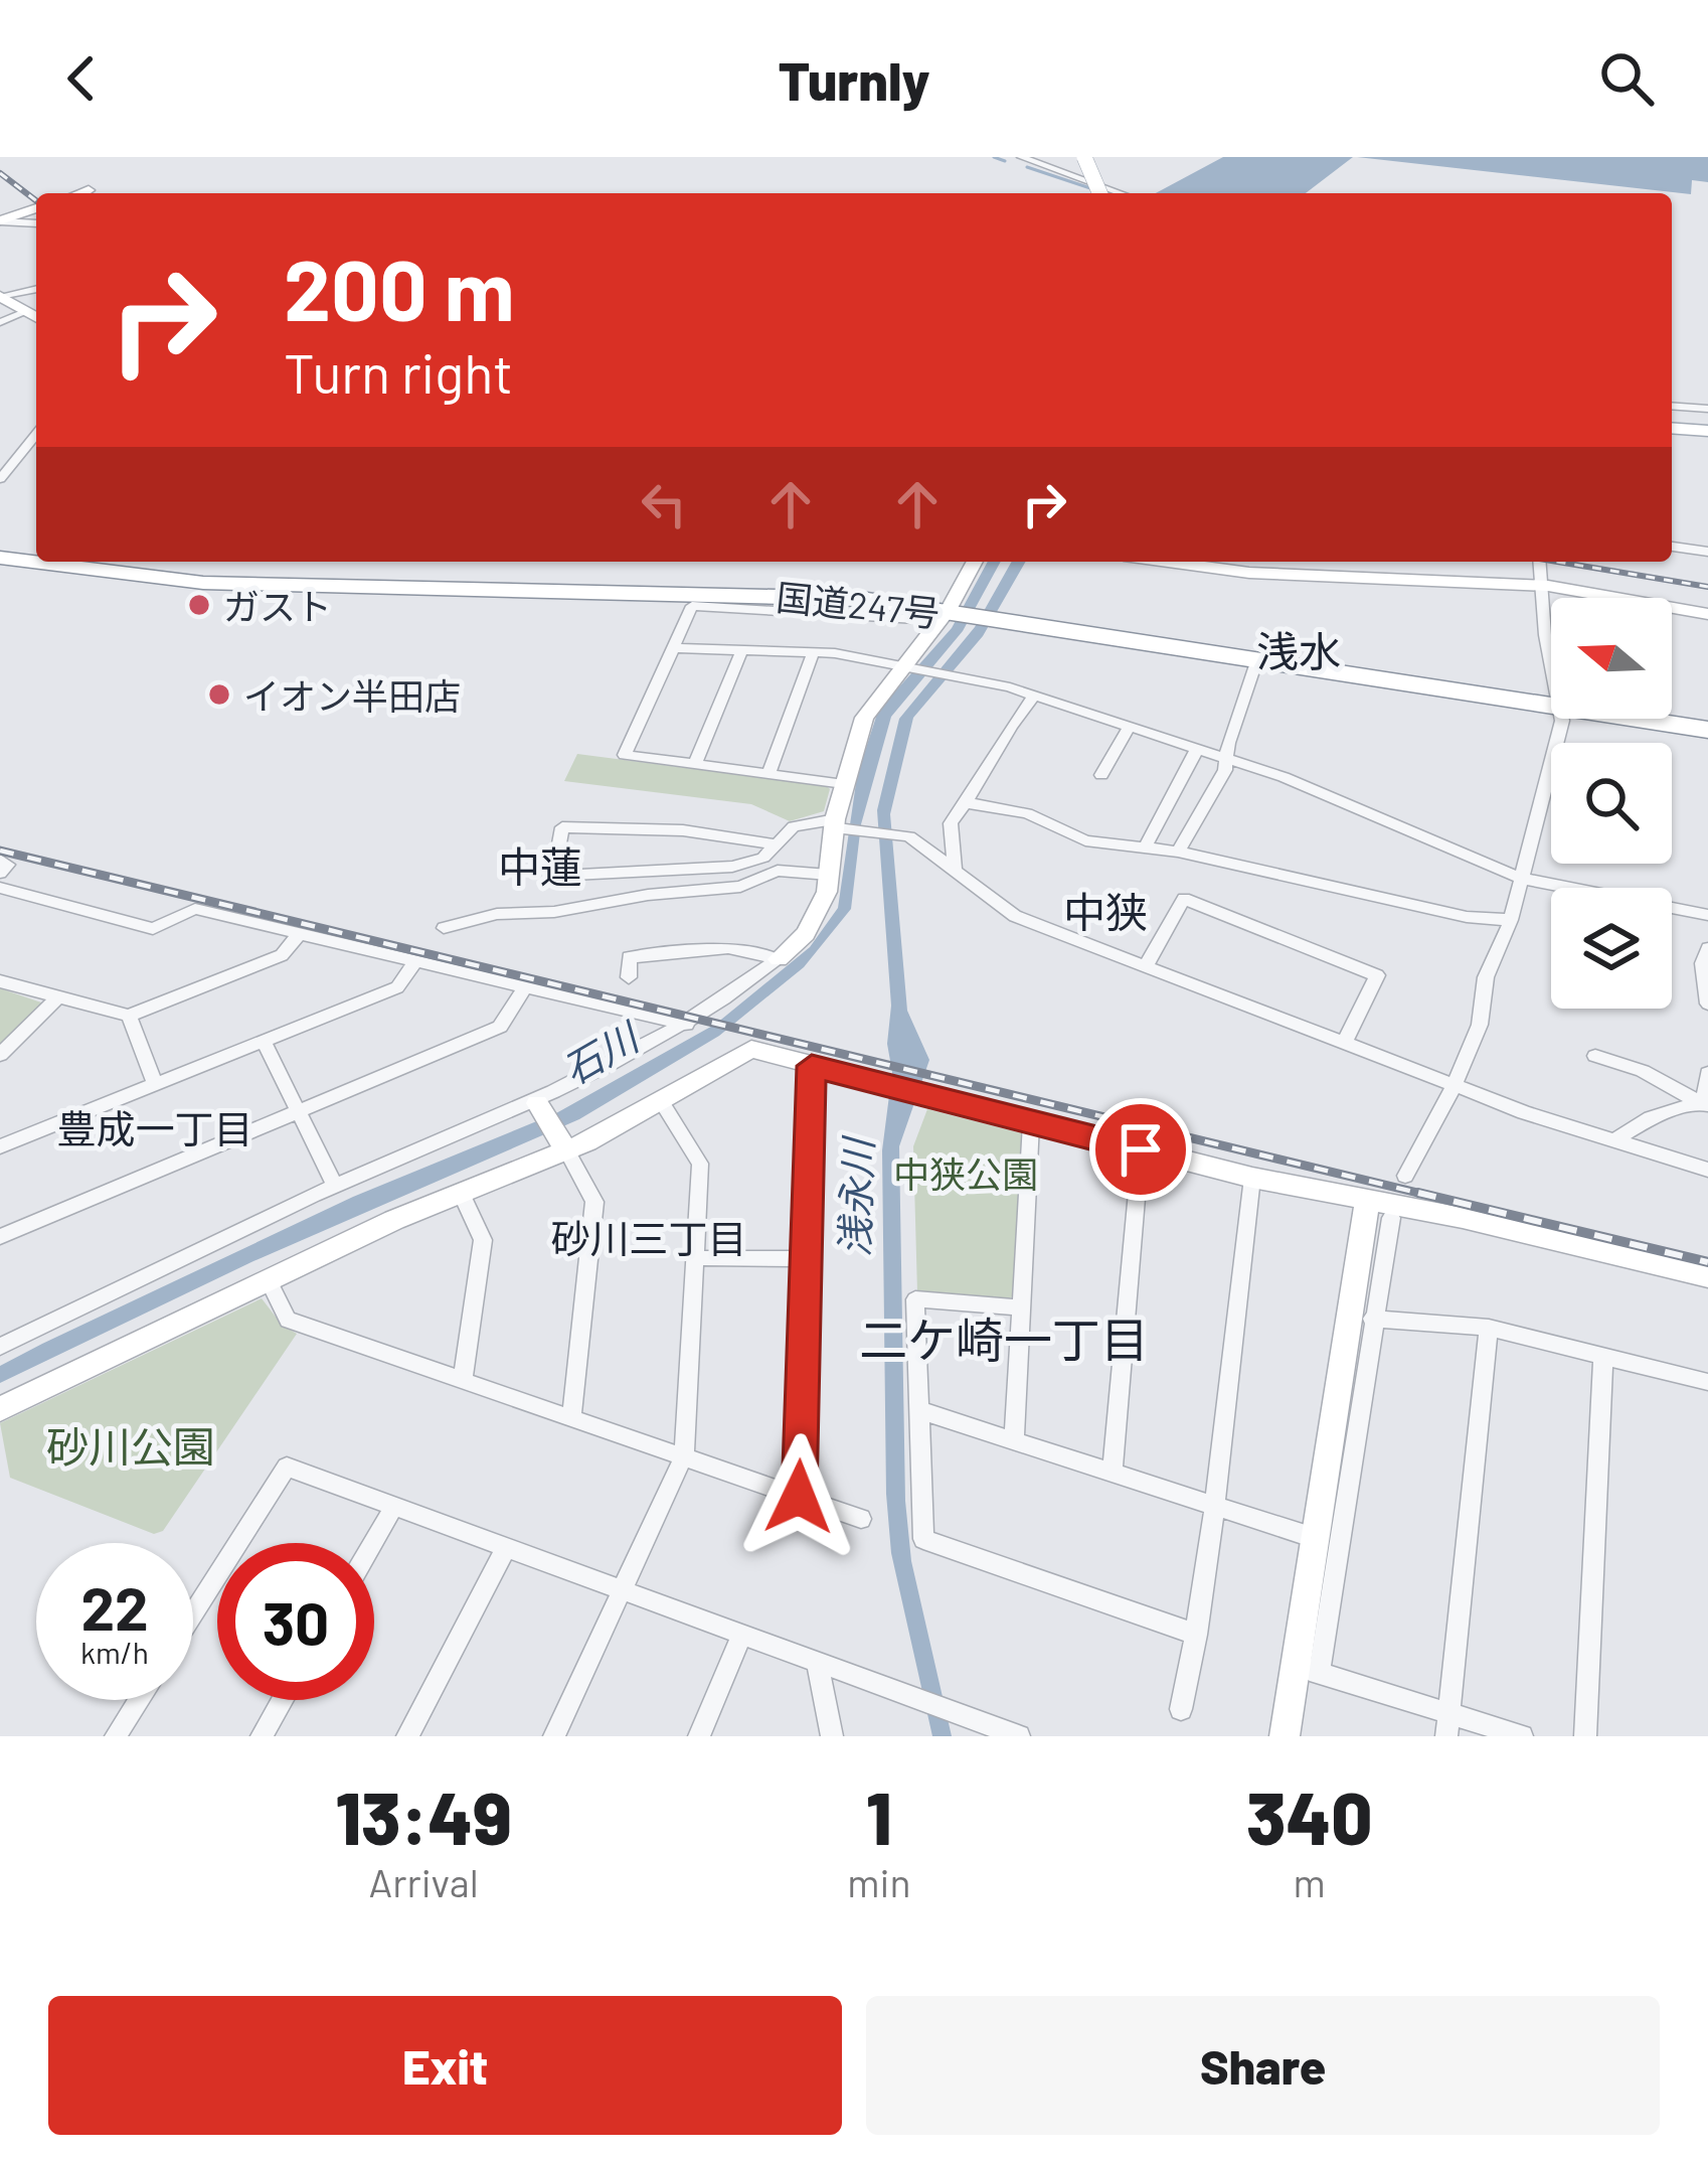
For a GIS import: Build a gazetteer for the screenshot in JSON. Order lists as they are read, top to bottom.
{
  "streets": {
    "highway": ["国道247号"]
  },
  "districts": [
    "浅水",
    "中蓮",
    "中狭",
    "豊成一丁目",
    "砂川三丁目",
    "二ケ崎一丁目"
  ],
  "water": ["石川", "浅永川"],
  "parks": ["中狭公園", "砂川公園"],
  "places": ["ガスト", "イオン半田店"],
  "north": "left",
  "page": {
    "header": "Turnly",
    "turn": ["200 m", "Turn right"],
    "speed": "22 km/h",
    "limit": "30",
    "eta": [
      "13:49",
      "Arrival",
      "1",
      "min",
      "340",
      "m"
    ],
    "buttons": ["Exit", "Share"]
  }
}
